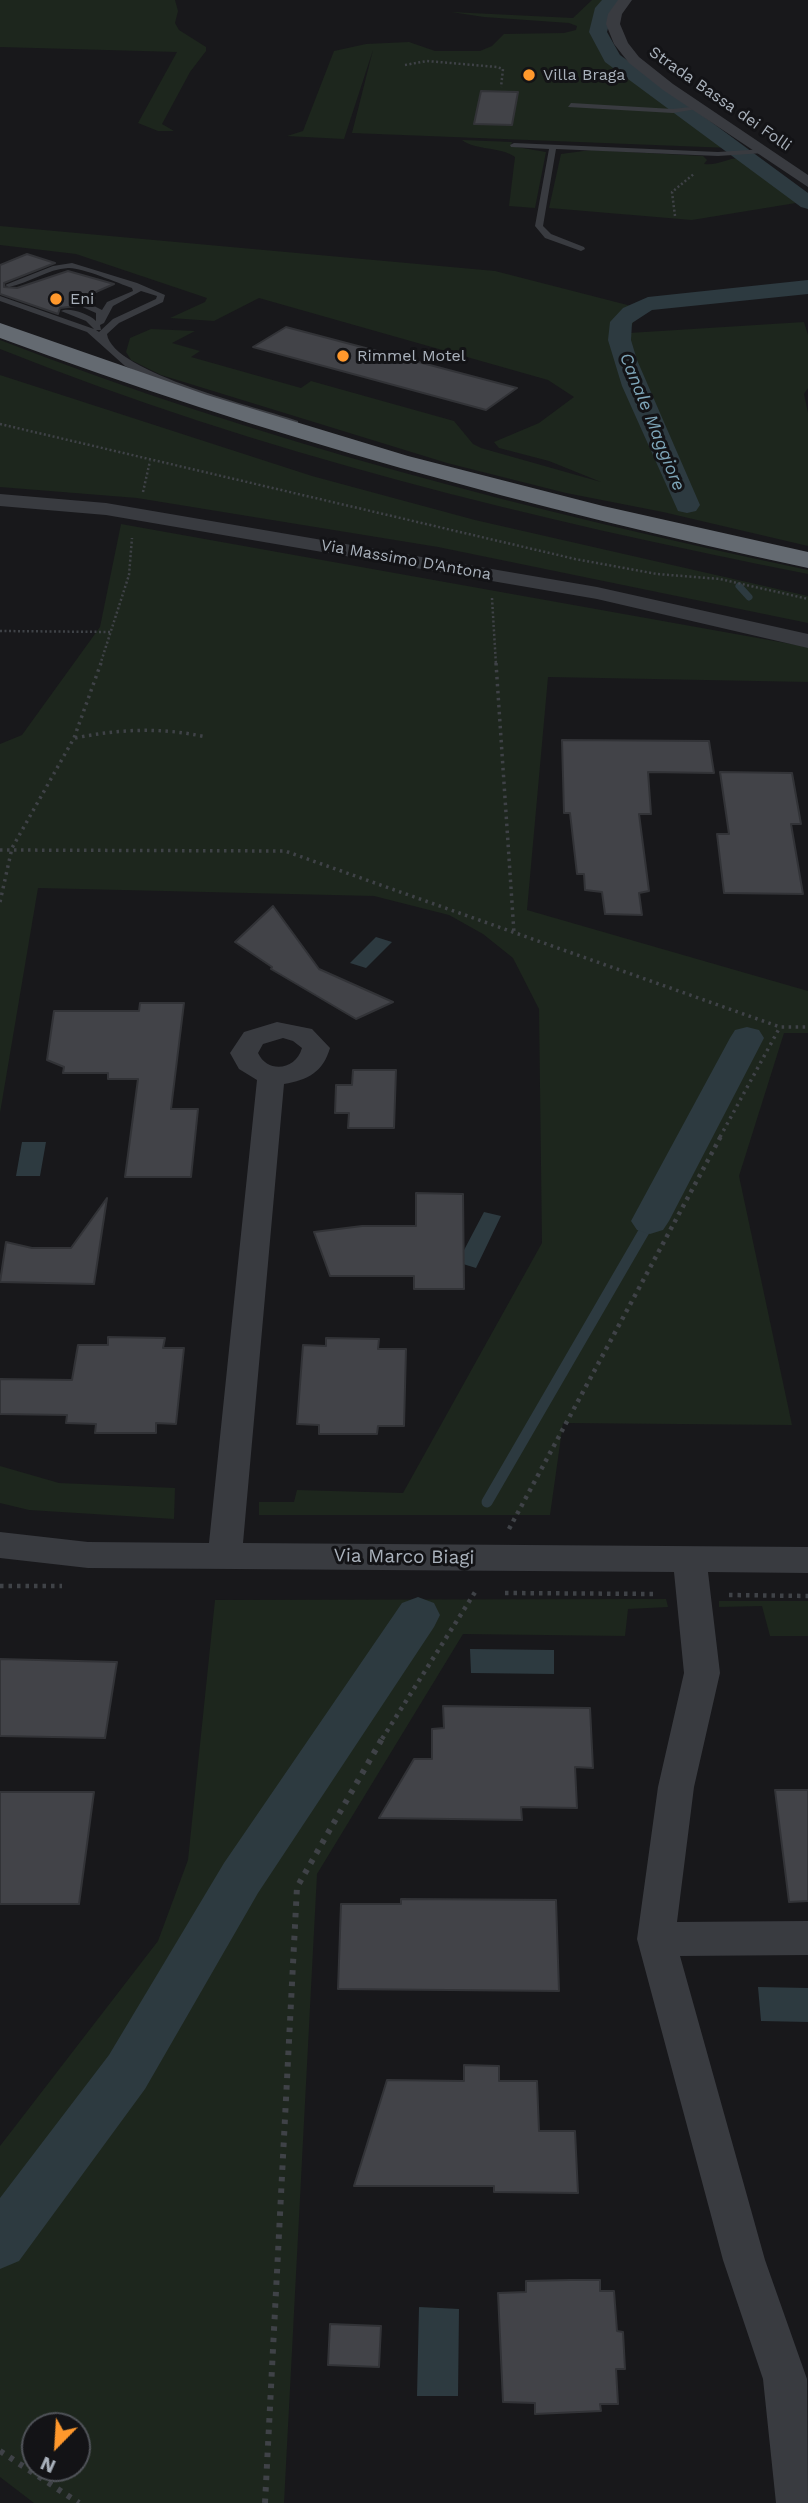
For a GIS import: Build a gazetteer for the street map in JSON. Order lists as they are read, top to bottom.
{
  "streets": {
    "street": ["Strada Bassa dei Folli", "Via Massimo D'Antona", "Via Marco Biagi"]
  },
  "water": ["Canale Maggiore"],
  "places": ["Villa Braga", "Eni", "Rimmel Motel"],
  "north": "bottom left"
}
